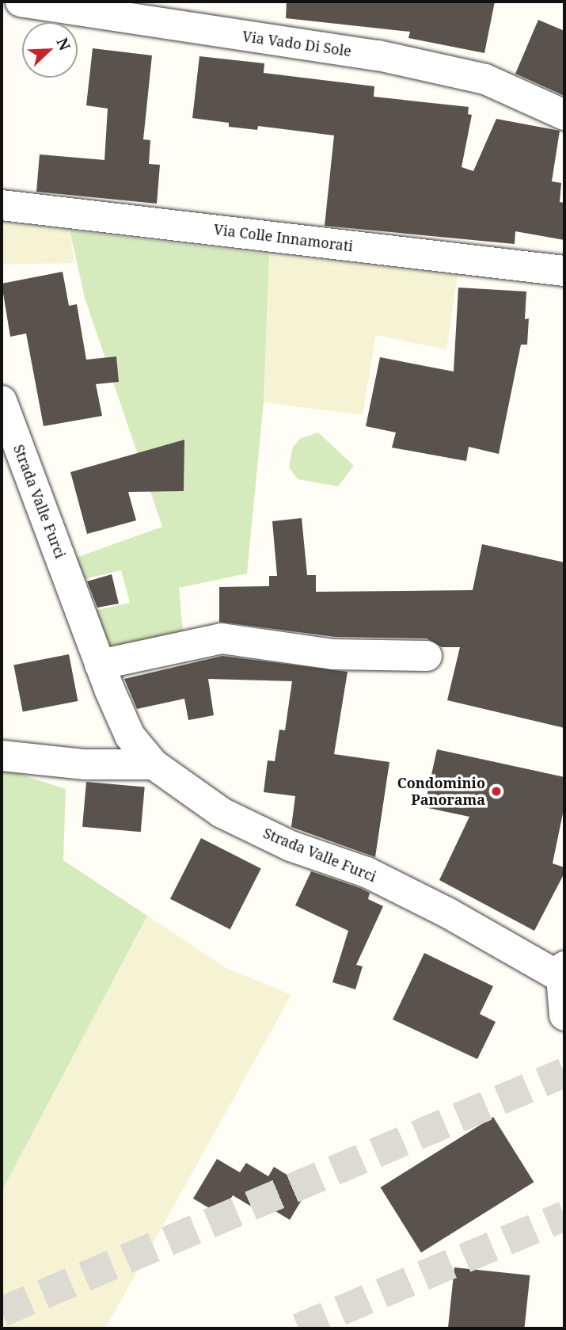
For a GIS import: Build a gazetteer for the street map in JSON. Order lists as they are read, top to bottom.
{
  "streets": {
    "street": ["Via Vado Di Sole", "Via Colle Innamorati", "Strada Valle Furci"]
  },
  "places": ["Condominio Panorama"],
  "north": "top right"
}
